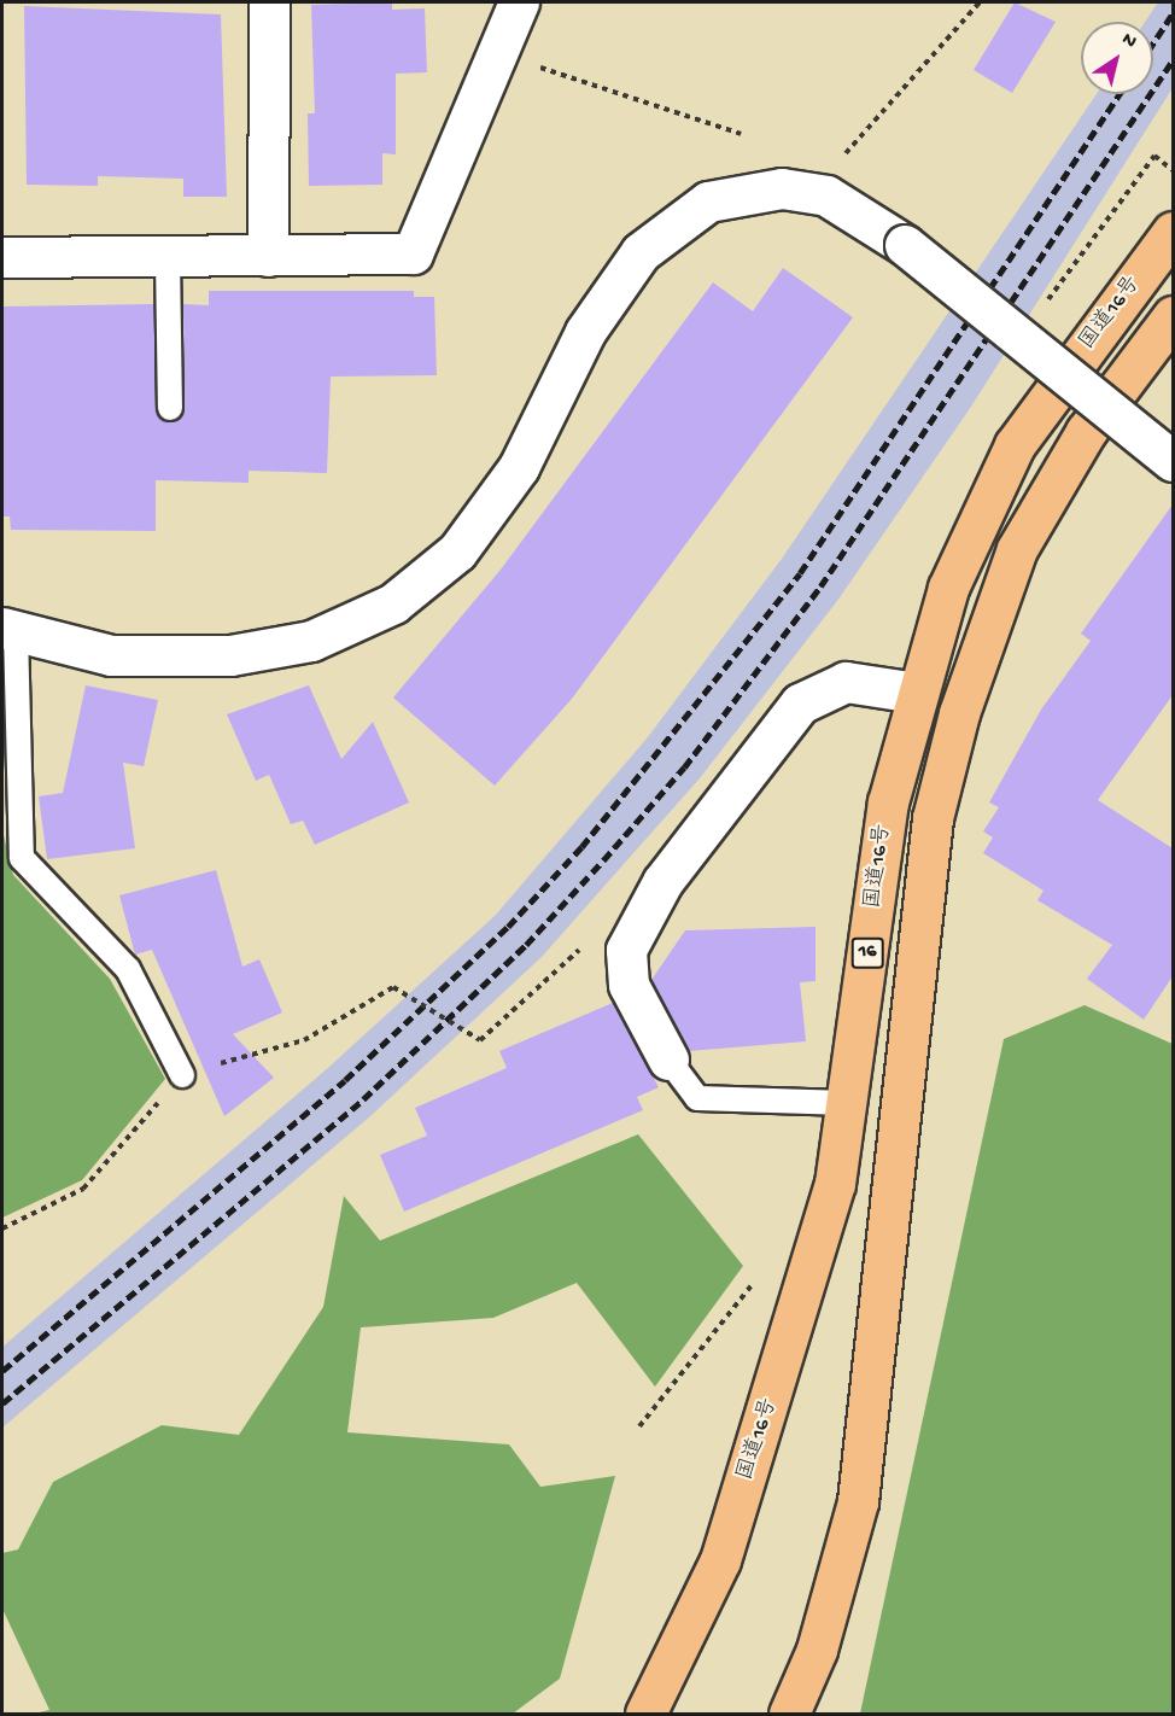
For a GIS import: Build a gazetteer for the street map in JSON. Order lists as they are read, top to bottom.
{
  "streets": {
    "highway": ["国道16号", "16"]
  },
  "north": "top right"
}
